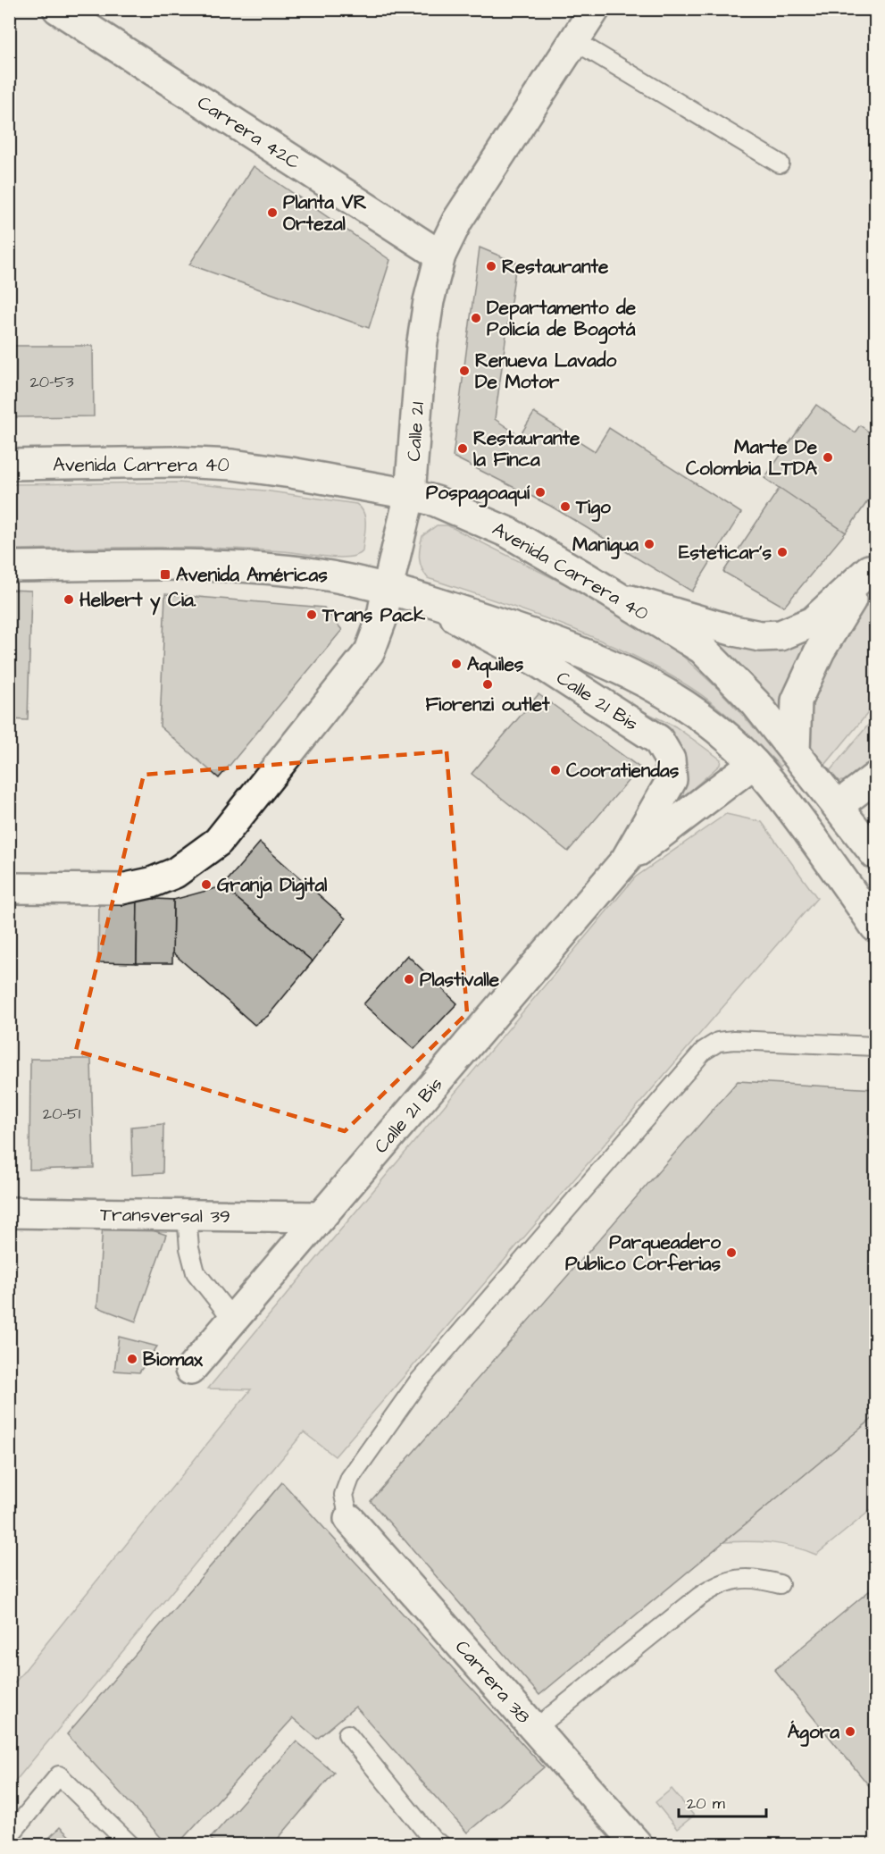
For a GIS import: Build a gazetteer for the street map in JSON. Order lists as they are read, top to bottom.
{
  "streets": {
    "street": [
      "Carrera 42C",
      "Calle 21",
      "Avenida Carrera 40",
      "Calle 21 Bis",
      "Transversal 39",
      "Carrera 38"
    ]
  },
  "crossings": [
    ["Carrera 42C", "Calle 21"],
    ["Calle 21", "Avenida Carrera 40"],
    ["Calle 21 Bis", "Transversal 39"]
  ],
  "places": {
    "other": [
      "Planta VR Ortezal",
      "Restaurante",
      "Departamento de Policía de Bogotá",
      "Renueva Lavado De Motor",
      "Restaurante la Finca",
      "Marte De Colombia LTDA",
      "Pospagoaquí",
      "Tigo",
      "Manigua",
      "Esteticar's",
      "Helbert y Cia.",
      "Trans Pack",
      "Aquiles",
      "Fiorenzi outlet",
      "Cooratiendas",
      "Granja Digital",
      "Plastivalle",
      "Parqueadero Publico Corferias",
      "Biomax",
      "Ágora"
    ],
    "transit": ["Avenida Américas"]
  },
  "house_numbers": ["20-53", "20-51"],
  "scale_bar": "20 m"
}
